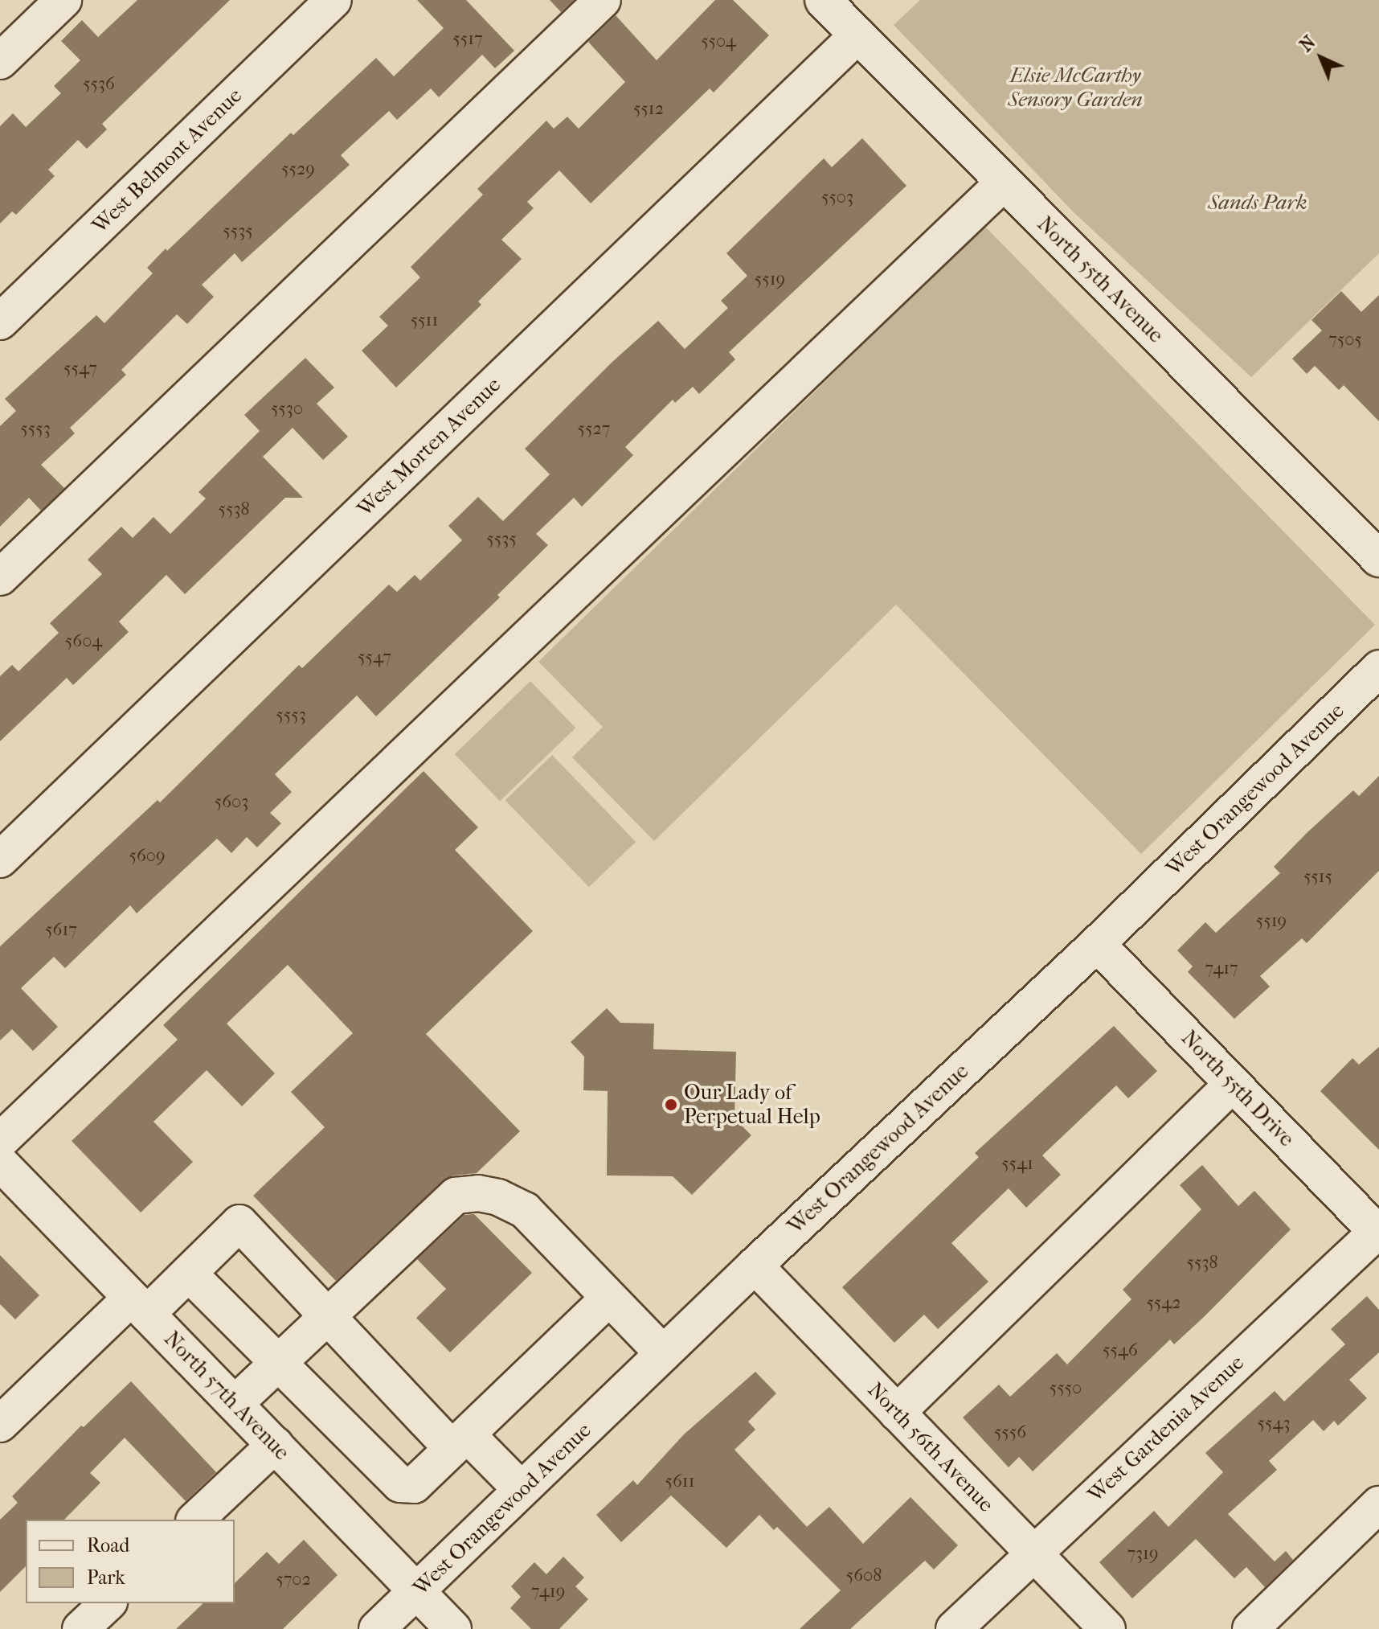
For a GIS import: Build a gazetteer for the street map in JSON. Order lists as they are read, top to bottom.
{
  "streets": {
    "street": [
      "West Belmont Avenue",
      "North 55th Avenue",
      "West Morten Avenue",
      "West Orangewood Avenue",
      "North 55th Drive",
      "North 57th Avenue",
      "West Gardenia Avenue",
      "North 56th Avenue"
    ]
  },
  "crossings": [
    ["North 55th Avenue", "West Morten Avenue"],
    ["West Orangewood Avenue", "North 55th Drive"],
    ["West Orangewood Avenue", "North 57th Avenue"],
    ["West Orangewood Avenue", "North 56th Avenue"],
    ["North 55th Drive", "West Gardenia Avenue"],
    ["West Gardenia Avenue", "North 56th Avenue"]
  ],
  "parks": ["Elsie McCarthy Sensory Garden", "Sands Park"],
  "places": ["Our Lady of Perpetual Help"],
  "house_numbers": [
    "5517",
    "5504",
    "5536",
    "5512",
    "5529",
    "5503",
    "5535",
    "5519",
    "5511",
    "7505",
    "5547",
    "5530",
    "5553",
    "5527",
    "5538",
    "5535",
    "5604",
    "5547",
    "5553",
    "5603",
    "5609",
    "5515",
    "5519",
    "5617",
    "7417",
    "5541",
    "5538",
    "5542",
    "5546",
    "5550",
    "5543",
    "5556",
    "5611",
    "7319",
    "5608",
    "5702",
    "7419"
  ],
  "legend": ["Road", "Park"],
  "north": "top left"
}
